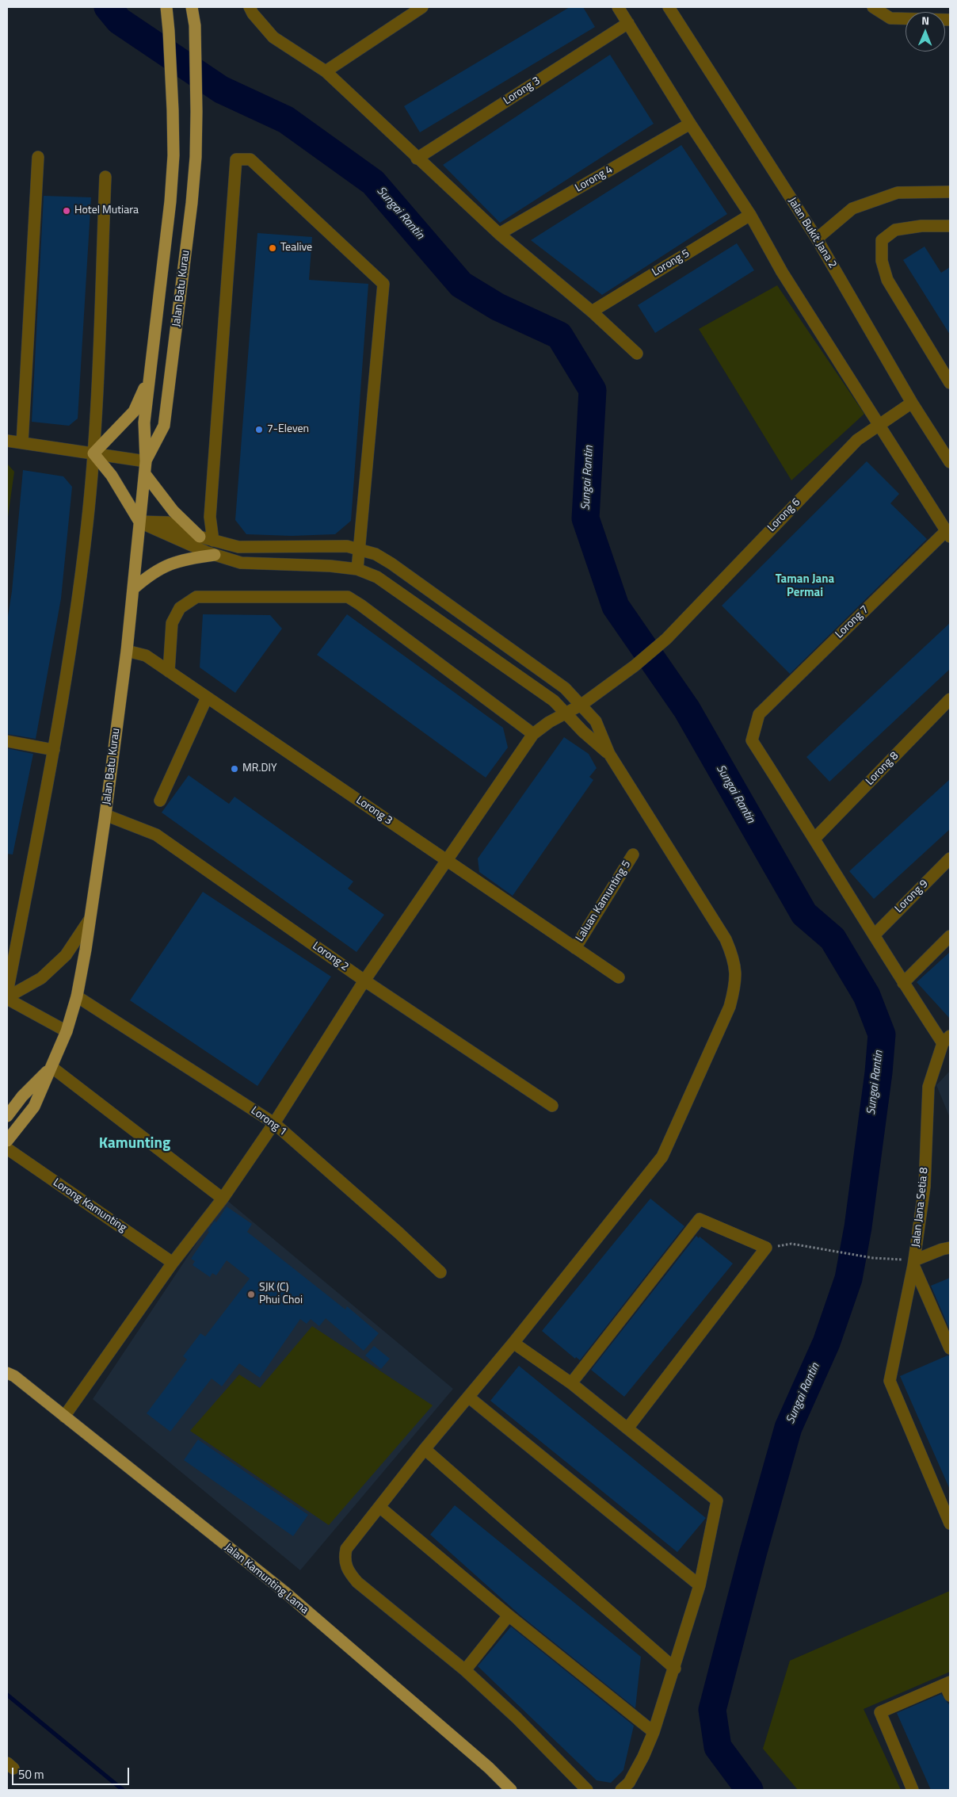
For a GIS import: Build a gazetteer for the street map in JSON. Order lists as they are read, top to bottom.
{
  "streets": {
    "main road": ["Jalan Batu Kurau", "Jalan Kamunting Lama"],
    "street": [
      "Lorong 3",
      "Lorong 4",
      "Jalan Bukit Jana 2",
      "Lorong 5",
      "Lorong 6",
      "Lorong 7",
      "Lorong 8",
      "Lorong 9",
      "Laluan Kamunting 5",
      "Lorong 2",
      "Lorong 1",
      "Lorong Kamunting",
      "Jalan Jana Setia 8"
    ]
  },
  "crossings": [
    ["Lorong 3", "Jalan Batu Kurau"],
    ["Lorong 3", "Lorong 6"],
    ["Lorong 3", "Laluan Kamunting 5"],
    ["Jalan Bukit Jana 2", "Lorong 6"],
    ["Jalan Batu Kurau", "Lorong 2"],
    ["Jalan Batu Kurau", "Lorong 1"],
    ["Lorong 6", "Lorong 2"],
    ["Lorong 6", "Lorong 1"],
    ["Lorong 6", "Lorong Kamunting"],
    ["Lorong 6", "Jalan Kamunting Lama"],
    ["Lorong 7", "Lorong 8"]
  ],
  "districts": ["Taman Jana Permai", "Kamunting"],
  "water": ["Sungai Rantin"],
  "places": [
    "Hotel Mutiara",
    "Tealive",
    "7-Eleven",
    "MR.DIY",
    "SJK (C) Phui Choi"
  ],
  "scale_bar": "50 m",
  "north": "top"
}
